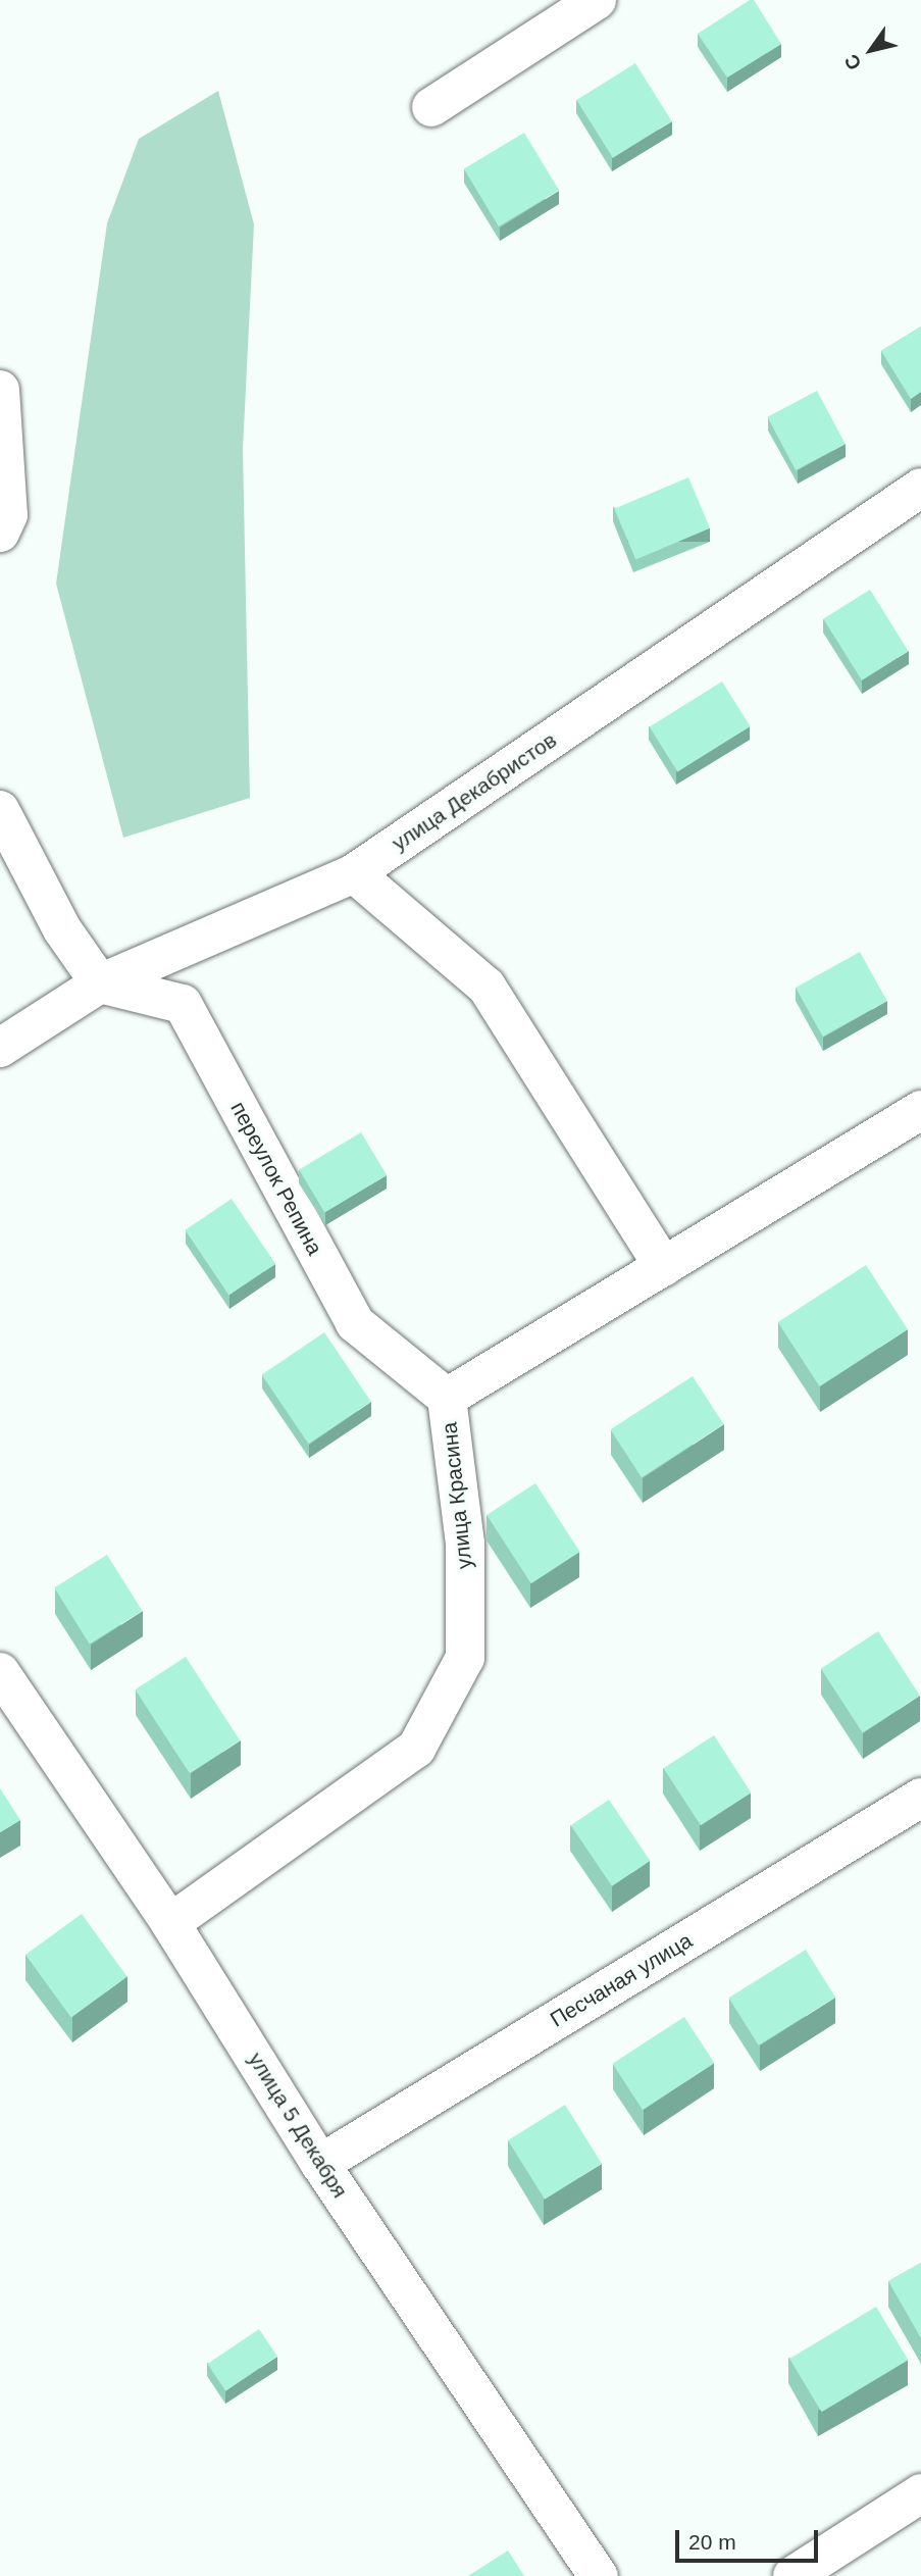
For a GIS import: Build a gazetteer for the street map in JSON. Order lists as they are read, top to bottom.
{
  "streets": {
    "street": [
      "улица Декабристов",
      "переулок Репина",
      "улица Красина",
      "Песчаная улица",
      "улица 5 Декабря"
    ]
  },
  "crossings": [
    ["улица Декабристов", "переулок Репина"],
    ["переулок Репина", "улица Красина"],
    ["улица Красина", "улица 5 Декабря"],
    ["Песчаная улица", "улица 5 Декабря"]
  ],
  "scale_bar": "20 m",
  "north": "bottom left"
}
